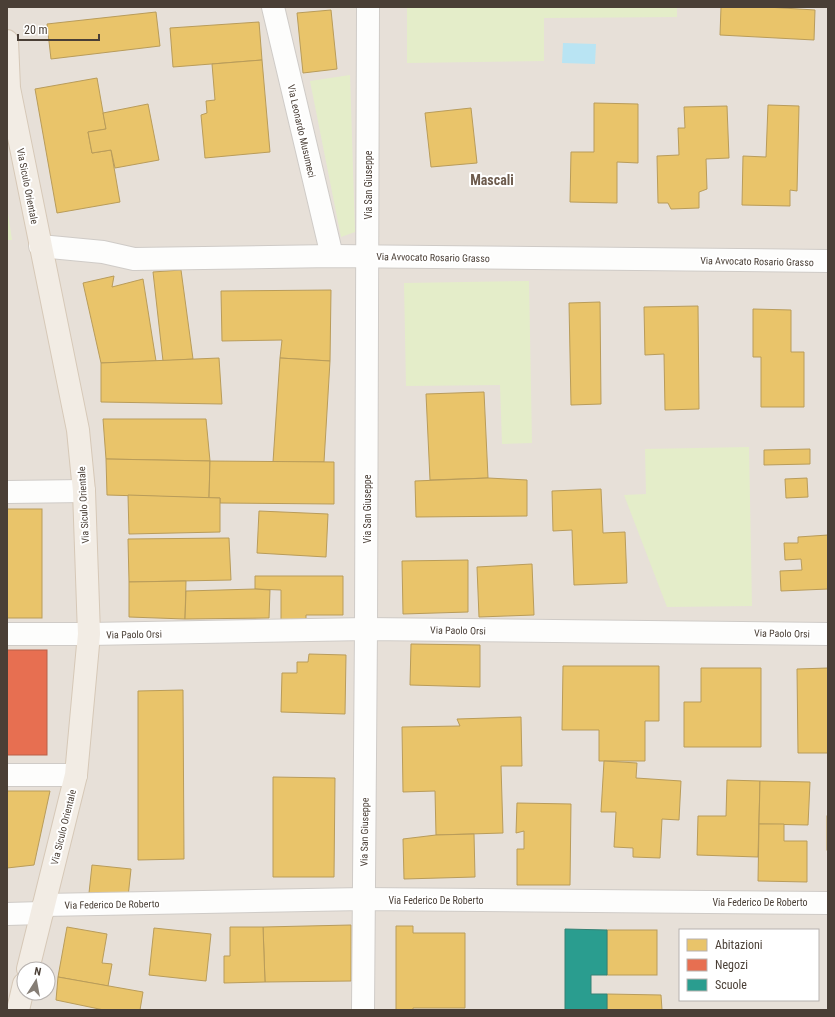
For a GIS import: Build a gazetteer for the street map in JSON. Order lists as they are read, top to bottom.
{
  "streets": {
    "main road": ["Via Siculo Orientale"],
    "street": [
      "Via Leonardo Musumeci",
      "Via San Giuseppe",
      "Via Avvocato Rosario Grasso",
      "Via Paolo Orsi",
      "Via Federico De Roberto"
    ]
  },
  "crossings": [
    ["Via Leonardo Musumeci", "Via Avvocato Rosario Grasso"],
    ["Via San Giuseppe", "Via Avvocato Rosario Grasso"],
    ["Via San Giuseppe", "Via Paolo Orsi"],
    ["Via San Giuseppe", "Via Federico De Roberto"],
    ["Via Siculo Orientale", "Via Avvocato Rosario Grasso"],
    ["Via Siculo Orientale", "Via Paolo Orsi"],
    ["Via Siculo Orientale", "Via Federico De Roberto"]
  ],
  "districts": ["Mascali"],
  "legend": ["Abitazioni", "Negozi", "Scuole"],
  "scale_bar": "20 m",
  "north": "top"
}
